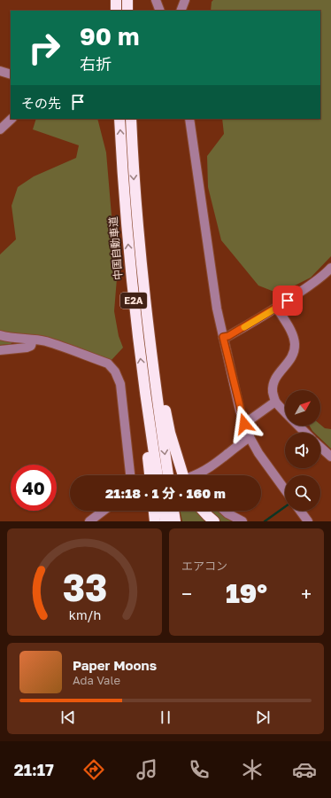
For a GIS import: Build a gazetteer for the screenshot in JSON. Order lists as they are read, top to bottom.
{
  "streets": {
    "highway": ["中国自動車道", "E2A"]
  },
  "north": "top right",
  "page": {
    "turn": ["90 m", "右折"],
    "then": "その先",
    "limit": "40",
    "trip": "21:18 · 1 分 · 160 m",
    "tile": "エアコン",
    "heat": ["−", "19°", "+"],
    "song": ["Paper Moons", "Ada Vale"],
    "tabs": "21:17",
    "gauge": ["33", "km/h"]
  }
}
